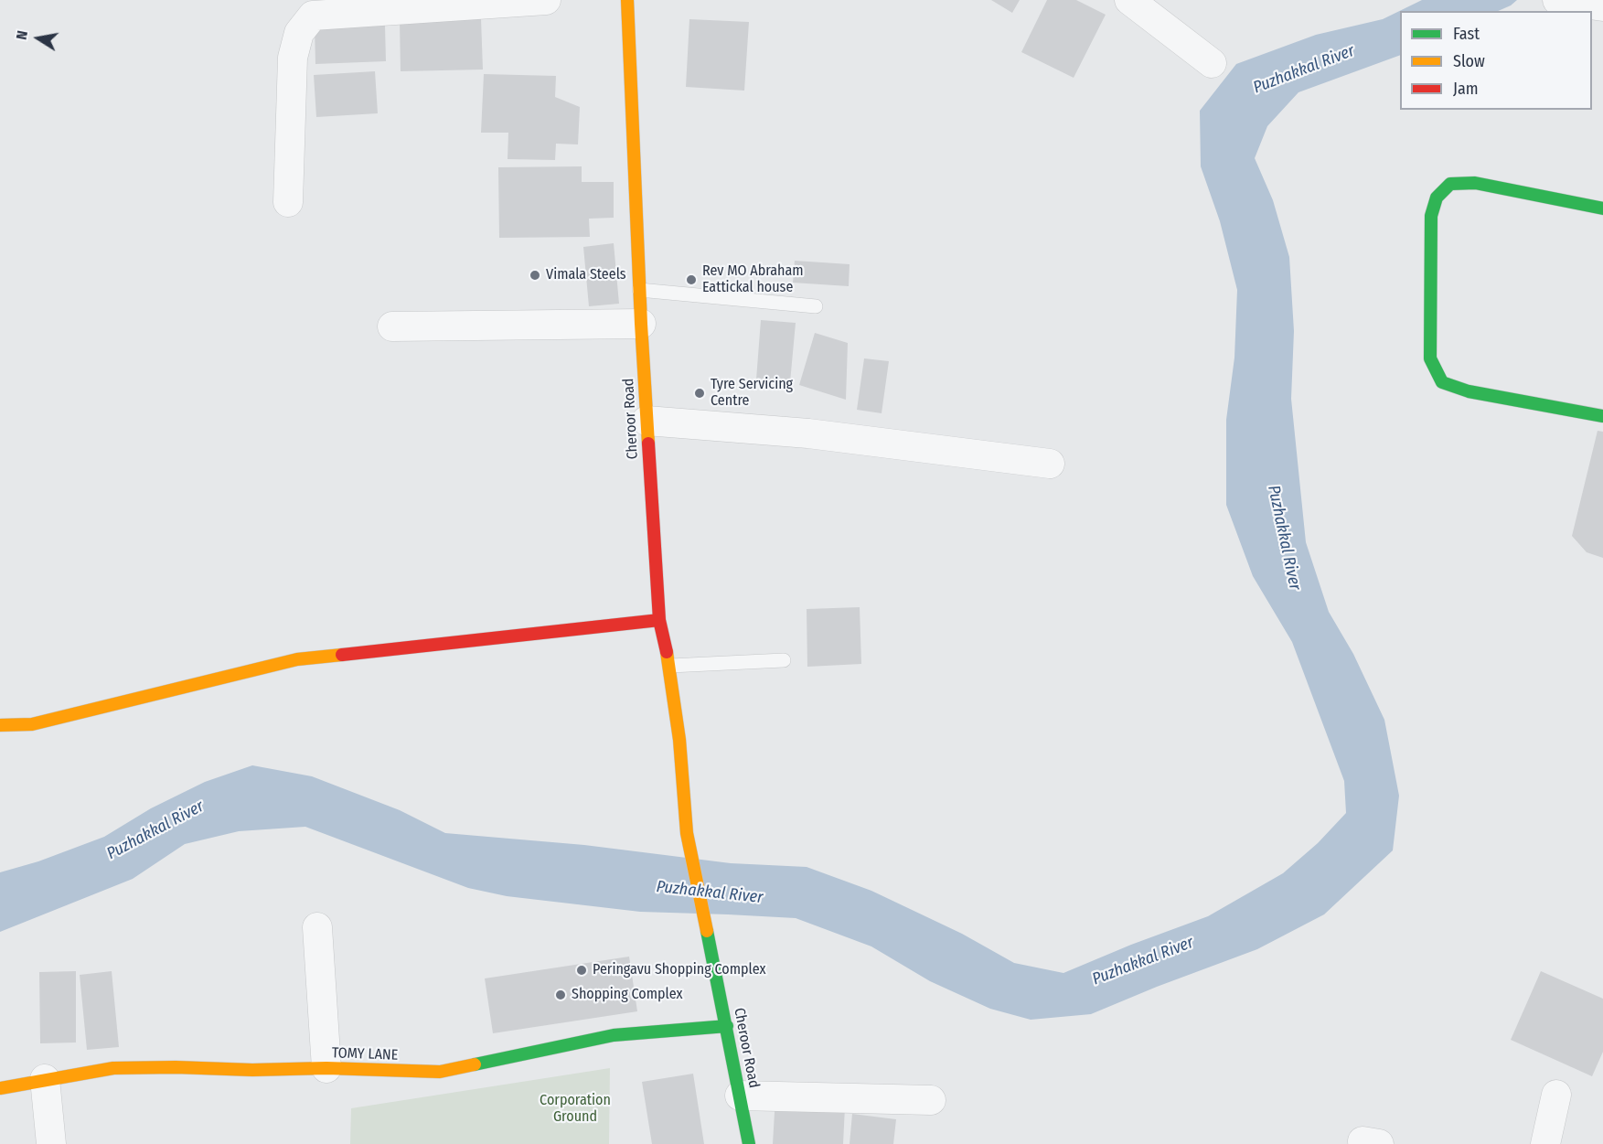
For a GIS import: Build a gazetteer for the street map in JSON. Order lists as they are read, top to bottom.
{
  "streets": {
    "street": ["Cheroor Road", "TOMY LANE"]
  },
  "crossings": [
    ["Cheroor Road", "TOMY LANE"]
  ],
  "water": ["Puzhakkal River"],
  "parks": ["Corporation Ground"],
  "places": [
    "Vimala Steels",
    "Rev MO Abraham Eattickal house",
    "Tyre Servicing Centre",
    "Peringavu Shopping Complex",
    "Shopping Complex"
  ],
  "legend": ["Fast", "Slow", "Jam"],
  "north": "left"
}
